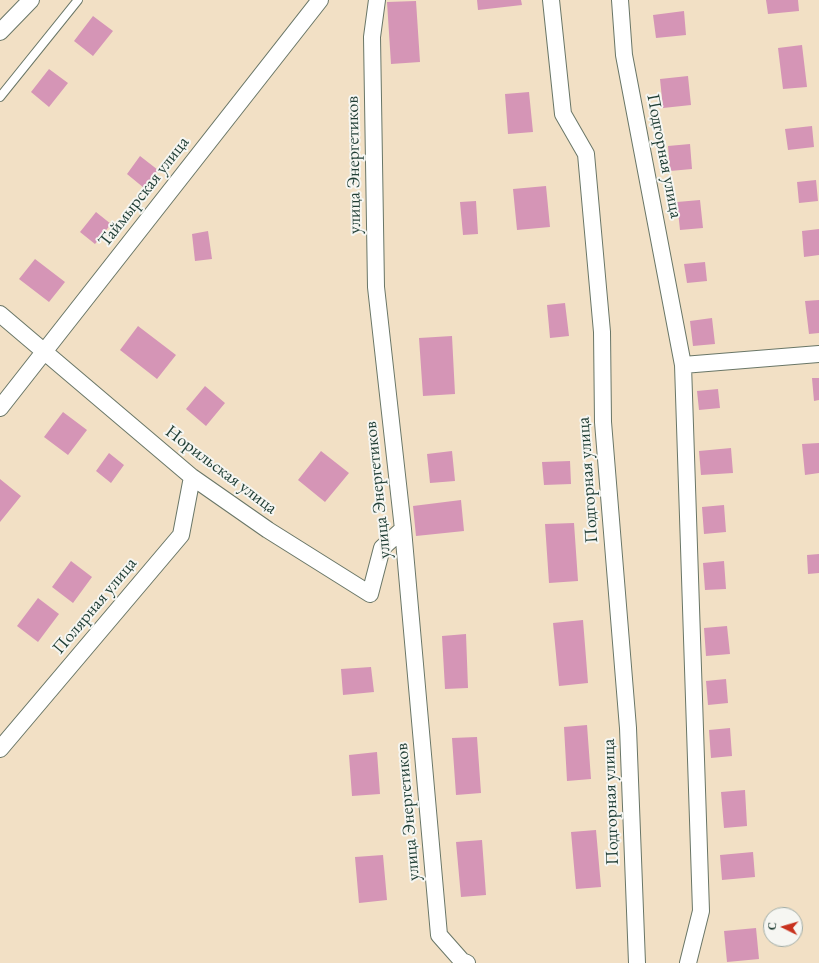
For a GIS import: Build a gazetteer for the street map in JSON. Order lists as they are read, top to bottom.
{
  "streets": {
    "street": [
      "Подгорная улица",
      "улица Энергетиков",
      "Таймырская улица",
      "Норильская улица",
      "Полярная улица"
    ]
  },
  "crossings": [
    ["улица Энергетиков", "Норильская улица"],
    ["Таймырская улица", "Норильская улица"],
    ["Норильская улица", "Полярная улица"]
  ],
  "north": "left"
}
